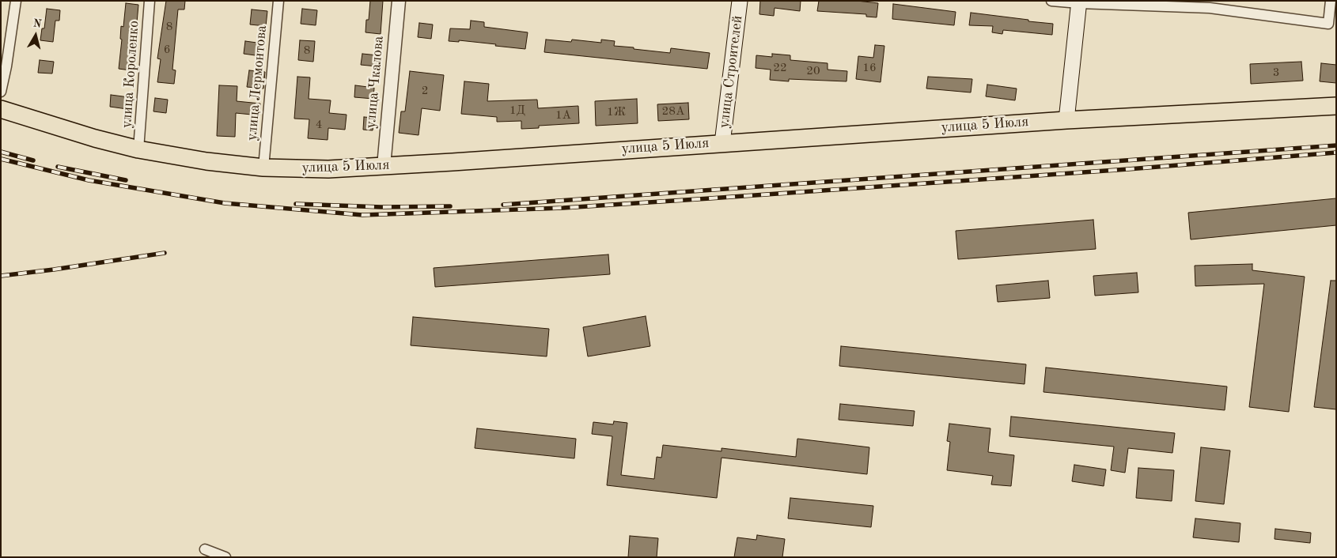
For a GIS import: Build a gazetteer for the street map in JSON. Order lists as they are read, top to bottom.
{
  "streets": {
    "highway": ["улица 5 Июля"],
    "main road": ["улица Строителей"],
    "street": ["улица Короленко", "улица Чкалова", "улица Лермонтова"]
  },
  "crossings": [
    ["улица Строителей", "улица 5 Июля"],
    ["улица Короленко", "улица 5 Июля"],
    ["улица Чкалова", "улица 5 Июля"],
    ["улица Лермонтова", "улица 5 Июля"]
  ],
  "house_numbers": [
    "8",
    "6",
    "8",
    "22",
    "16",
    "20",
    "3",
    "2",
    "1Д",
    "28А",
    "1Ж",
    "1А",
    "4"
  ],
  "north": "top"
}
